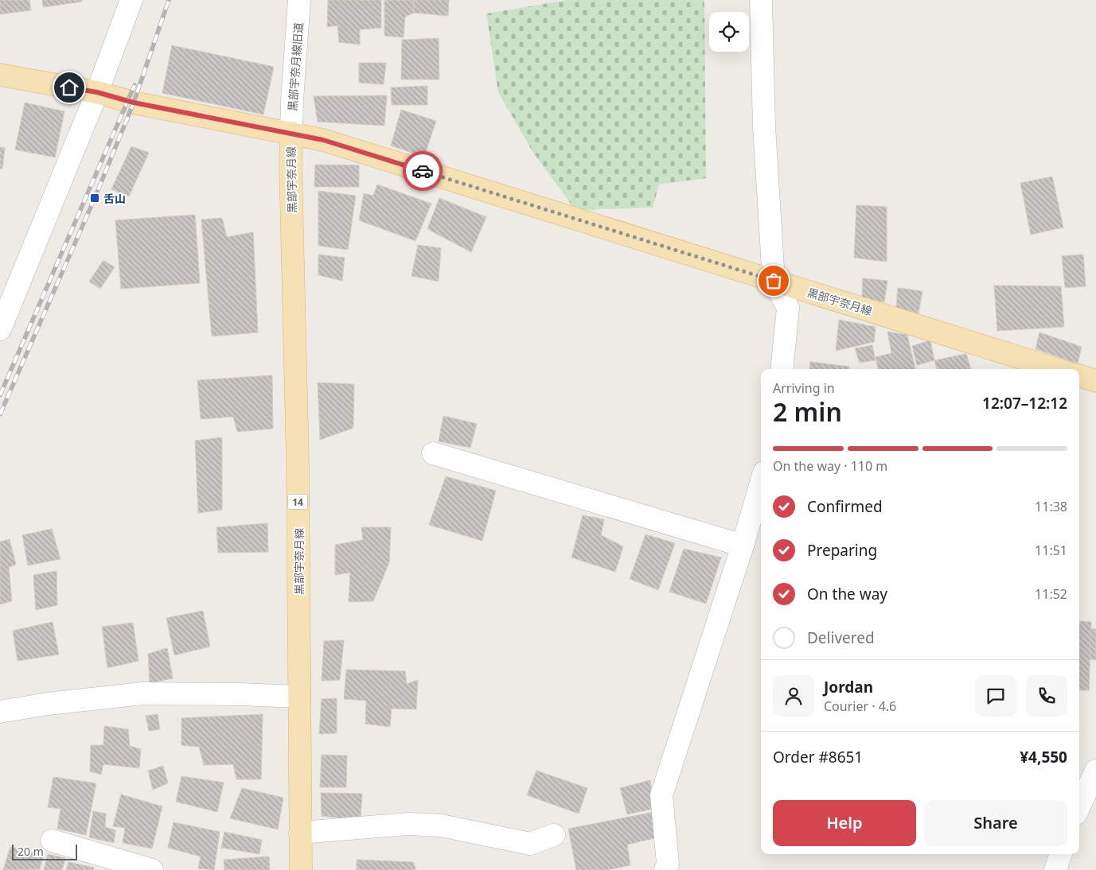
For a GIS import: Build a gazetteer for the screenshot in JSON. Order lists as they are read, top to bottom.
{
  "streets": {
    "main road": ["黒部宇奈月線", "14"],
    "street": ["黒部宇奈月線旧道"]
  },
  "crossings": [
    ["黒部宇奈月線旧道", "黒部宇奈月線"]
  ],
  "places": {
    "transit": ["舌山"]
  },
  "scale_bar": "20 m",
  "page": {
    "heading": ["2 min", "Arriving in", "12:07–12:12"],
    "panel": [
      "Jordan",
      "Courier · 4.6",
      "Order #8651",
      "¥4,550"
    ],
    "bar": "On the way · 110 m",
    "list": [
      ["Confirmed", "11:38"],
      ["Preparing", "11:51"],
      ["On the way", "11:52"],
      "Delivered"
    ],
    "buttons": ["Help", "Share"],
    "scale": "20 m"
  }
}
